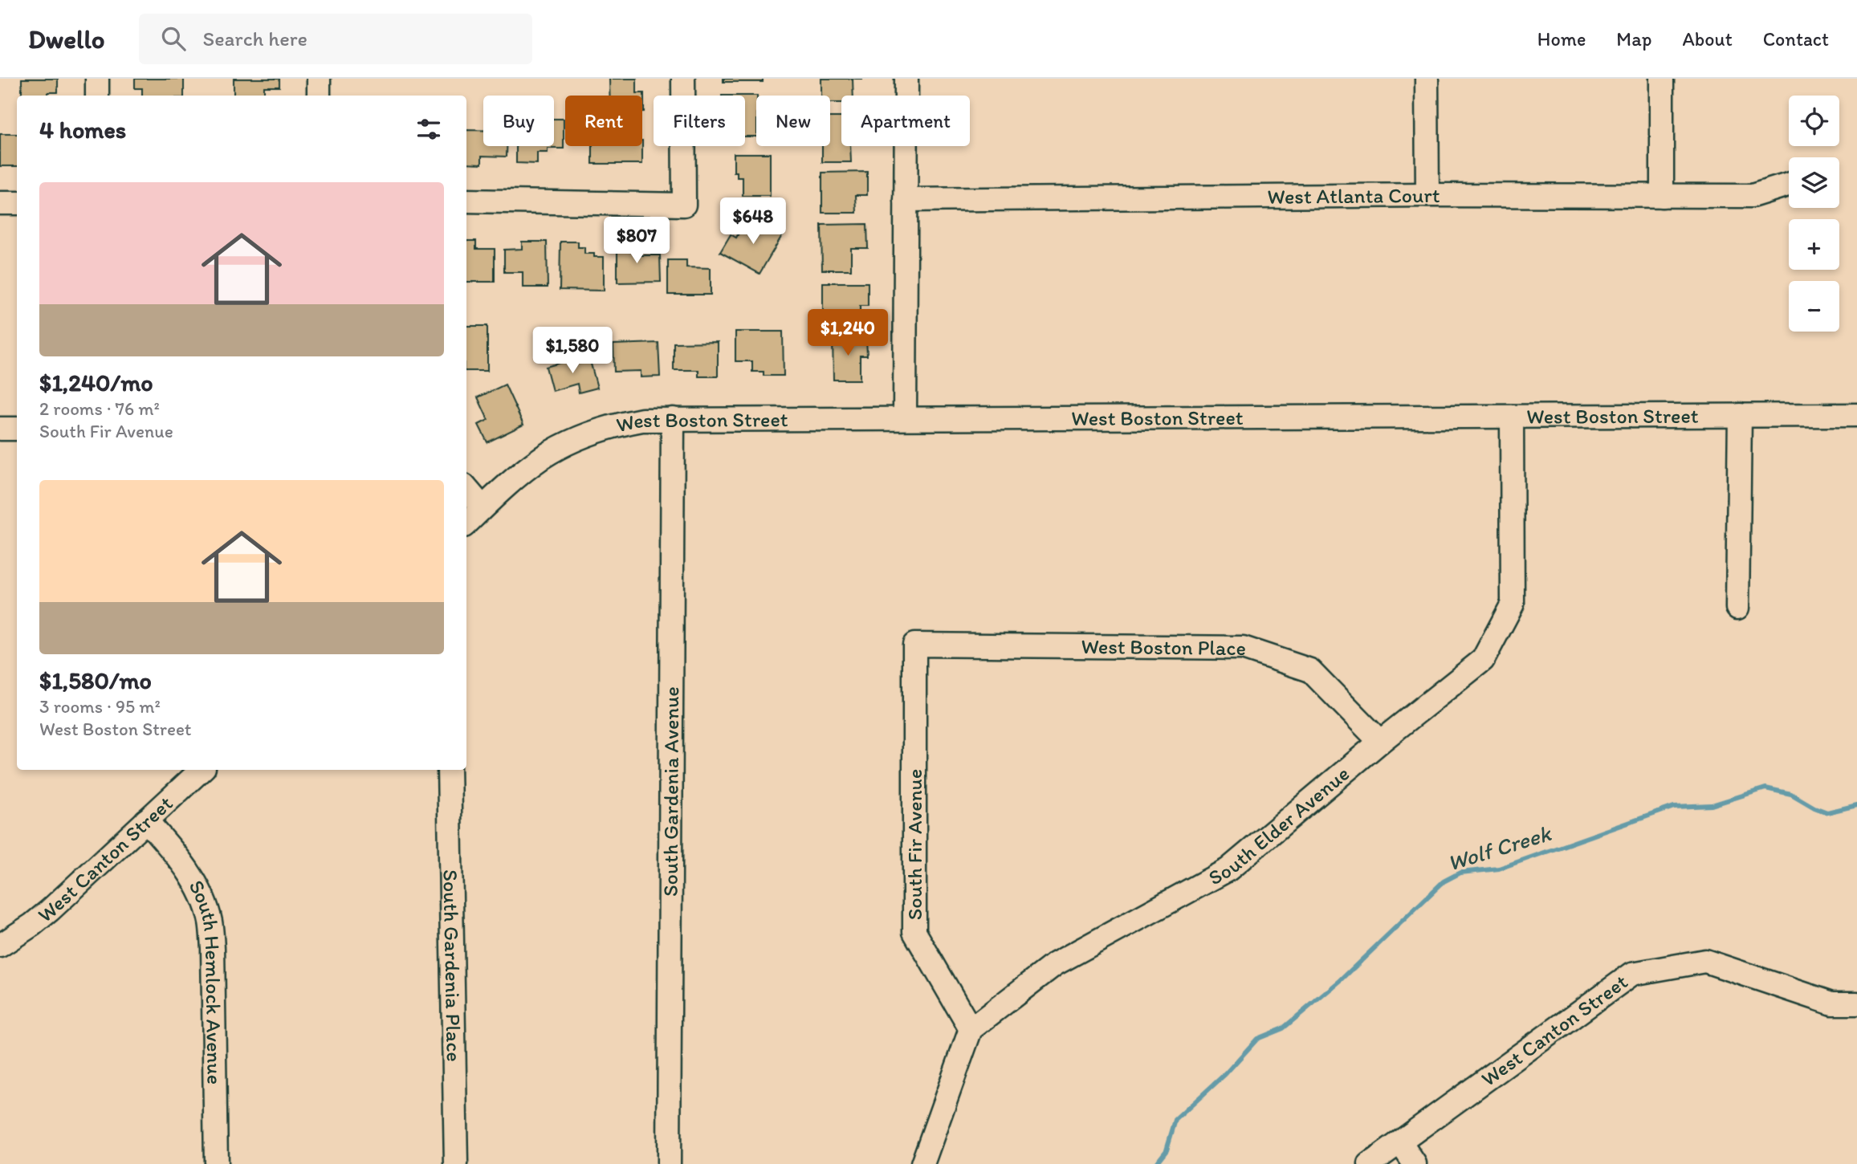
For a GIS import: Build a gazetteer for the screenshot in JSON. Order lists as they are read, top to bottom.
{
  "streets": {
    "street": [
      "West Atlanta Court",
      "West Boston Street",
      "West Boston Place",
      "South Gardenia Avenue",
      "South Elder Avenue",
      "South Fir Avenue",
      "West Canton Street",
      "South Gardenia Place",
      "South Hemlock Avenue"
    ]
  },
  "crossings": [
    ["West Boston Street", "South Gardenia Avenue"],
    ["West Boston Street", "South Elder Avenue"],
    ["West Boston Place", "South Elder Avenue"],
    ["West Boston Place", "South Fir Avenue"],
    ["South Elder Avenue", "South Fir Avenue"],
    ["West Canton Street", "South Hemlock Avenue"]
  ],
  "water": ["Wolf Creek"],
  "page": {
    "header": "Dwello",
    "search": "Search here",
    "nav": [
      "Home",
      "Map",
      "About",
      "Contact"
    ],
    "map_buttons": ["+", "−"],
    "chip": [
      "Buy",
      "Rent",
      "Filters",
      "New",
      "Apartment"
    ],
    "heading": "4 homes",
    "list": [
      {
        "name": "$1,240/mo",
        "note": "2 rooms · 76 m² · South Fir Avenue"
      },
      {
        "name": "$1,580/mo",
        "note": "3 rooms · 95 m² · West Boston Street"
      }
    ],
    "price": [
      "$648",
      "$807",
      "$1,240",
      "$1,580"
    ]
  }
}
